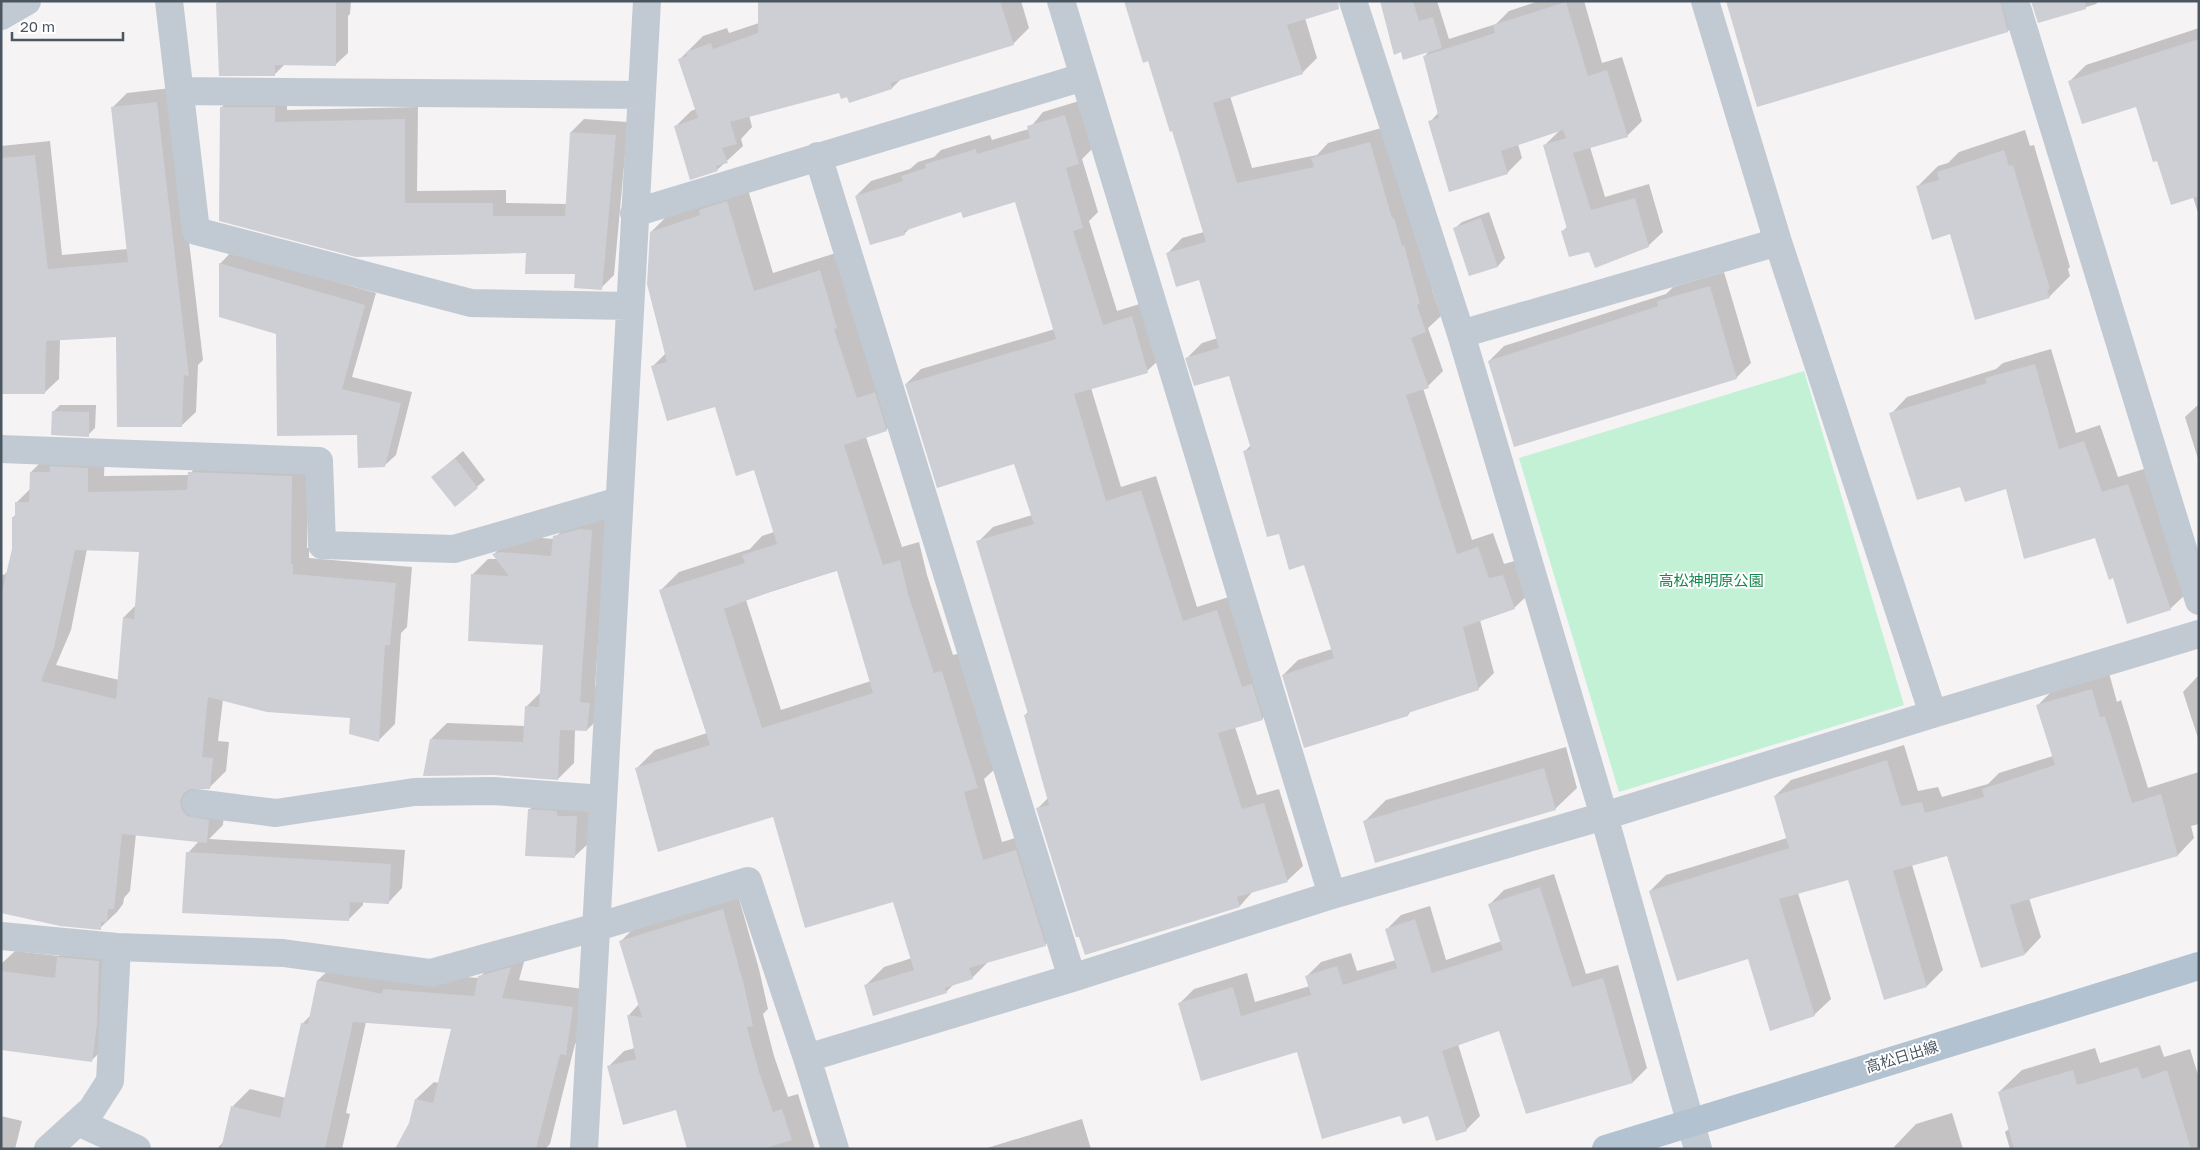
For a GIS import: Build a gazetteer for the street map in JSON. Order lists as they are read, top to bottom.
{
  "streets": {
    "main road": ["高松日出線"]
  },
  "parks": ["高松神明原公園"],
  "scale_bar": "20 m"
}
